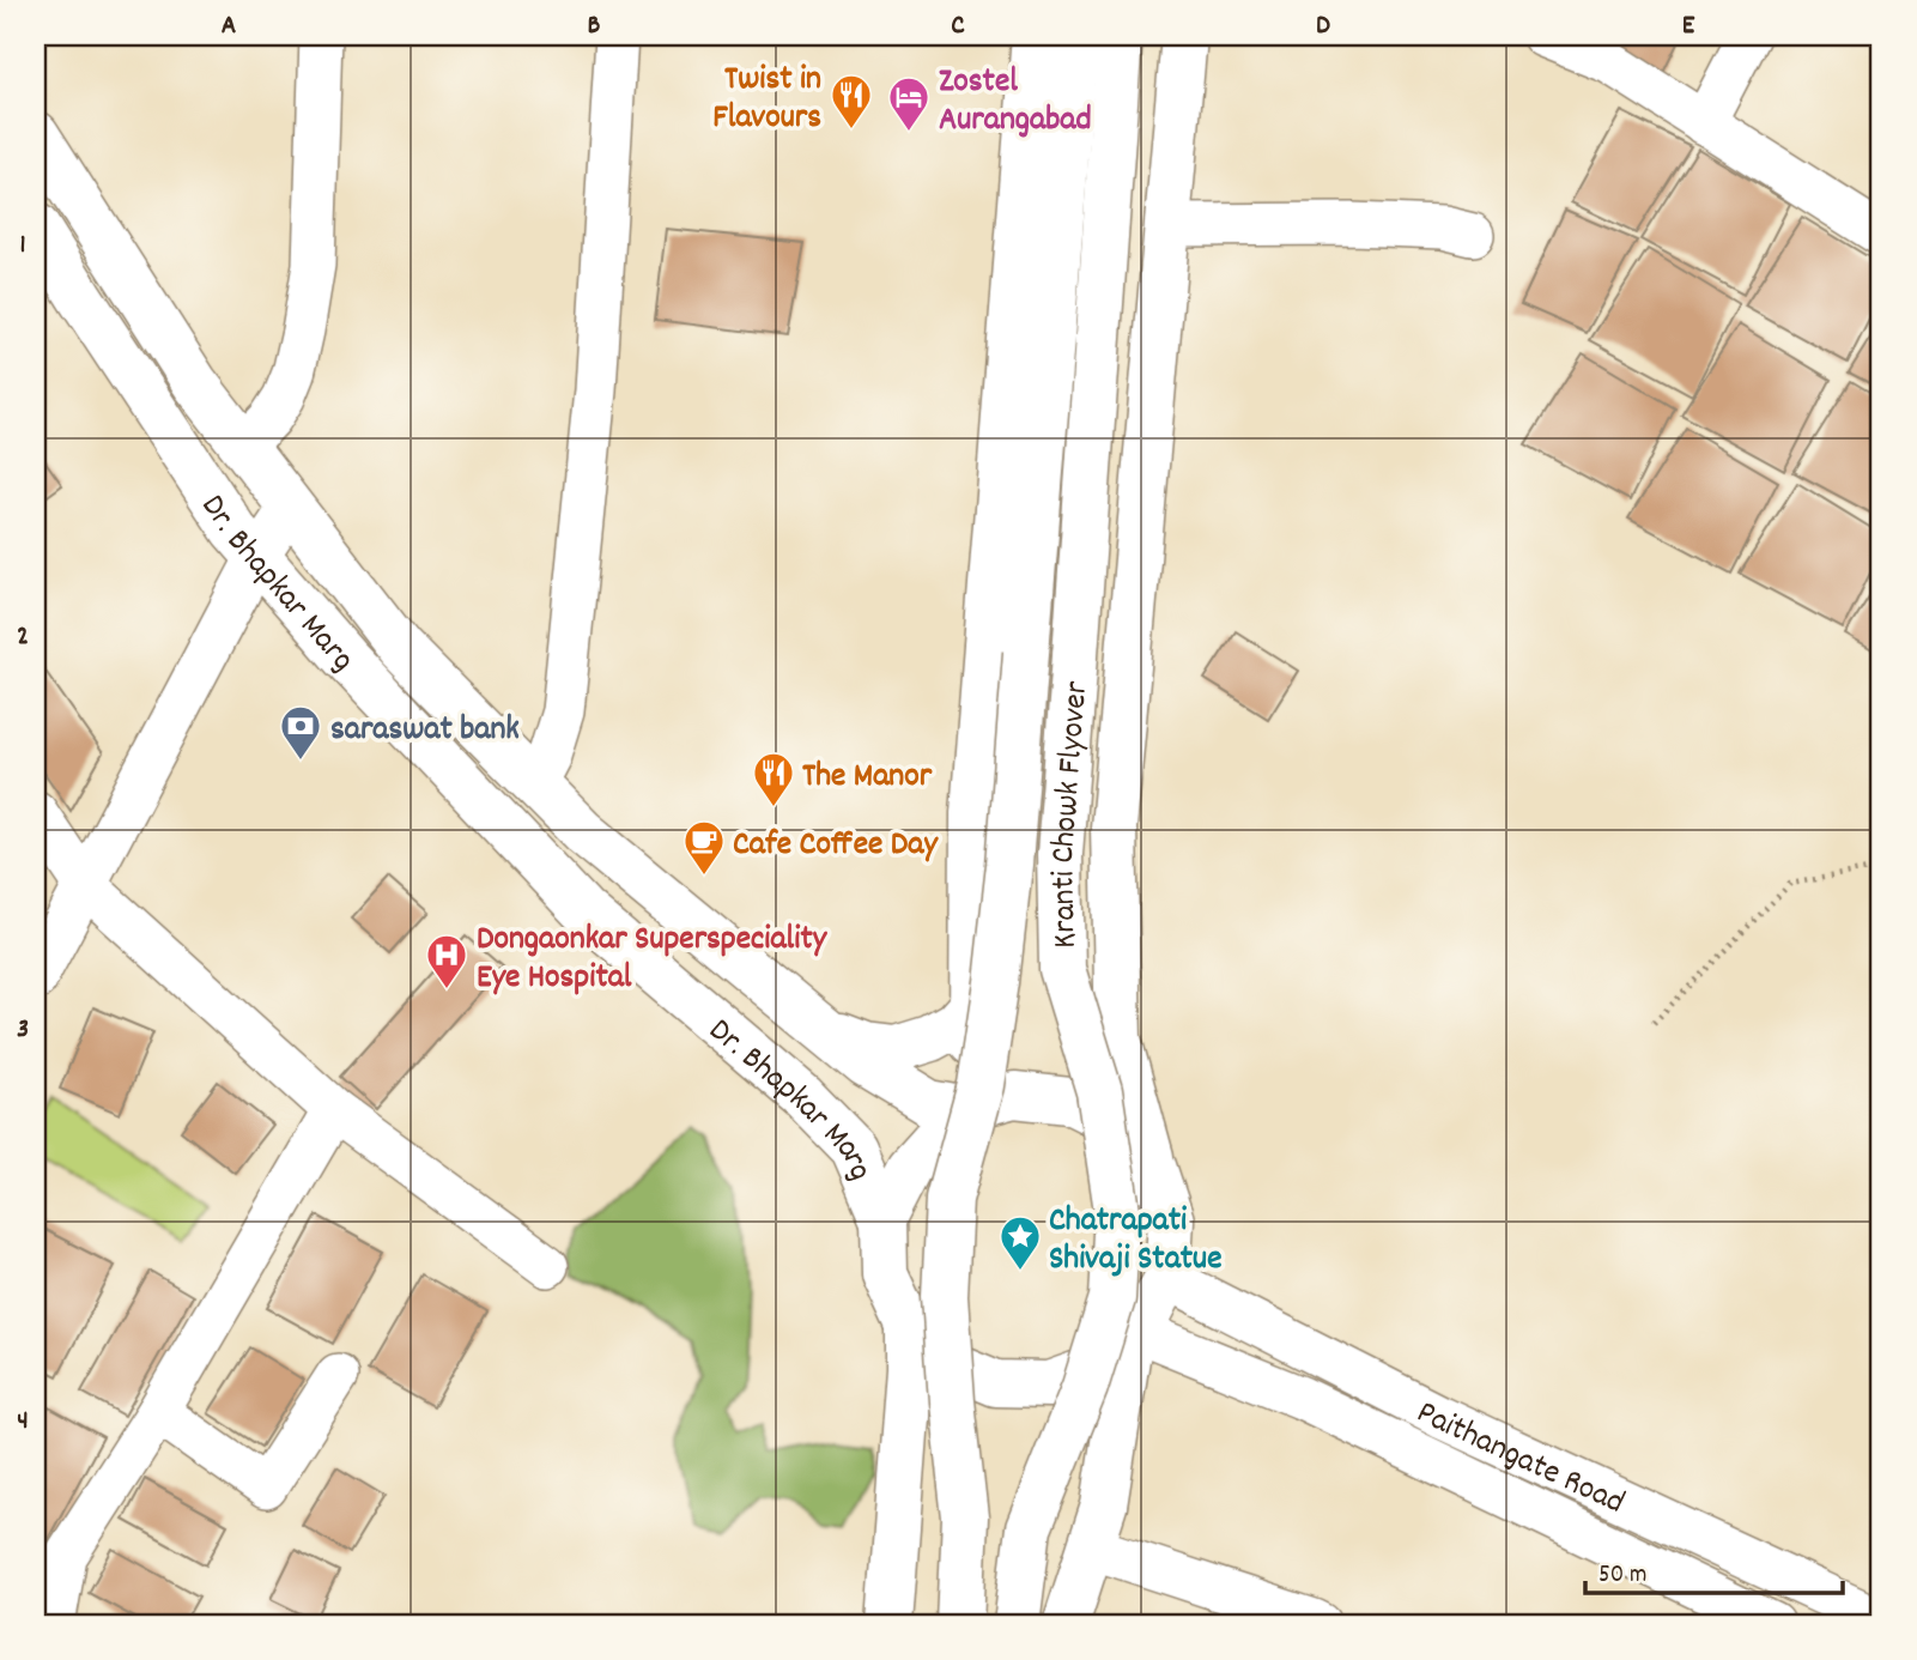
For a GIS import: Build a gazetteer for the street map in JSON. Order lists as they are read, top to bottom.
{
  "streets": {
    "main road": ["Dr. Bhapkar Marg", "Kranti Chowk Flyover"],
    "street": ["Paithangate Road"]
  },
  "crossings": [
    ["Dr. Bhapkar Marg", "Paithangate Road"]
  ],
  "places": {
    "restaurant": ["Twist in Flavours", "The Manor"],
    "hotel": ["Zostel Aurangabad"],
    "bank": ["saraswat bank"],
    "cafe": ["Cafe Coffee Day"],
    "hospital": ["Dongaonkar Superspeciality Eye Hospital"],
    "place": ["Chatrapati Shivaji Statue"]
  },
  "scale_bar": "50 m",
  "grid": {
    "columns": [
      "A",
      "B",
      "C",
      "D",
      "E"
    ],
    "rows": [
      "1",
      "2",
      "3",
      "4"
    ]
  }
}
